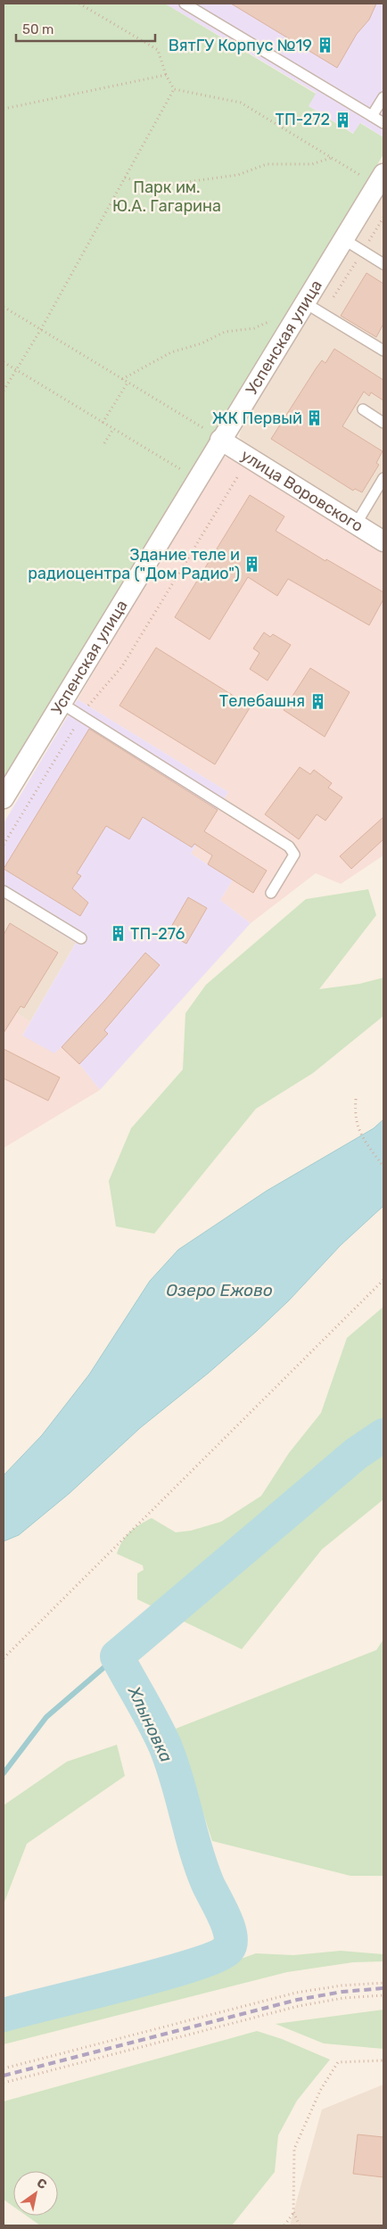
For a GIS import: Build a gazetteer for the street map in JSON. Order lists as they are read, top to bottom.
{
  "streets": {
    "street": ["Успенская улица", "улица Воровского"]
  },
  "crossings": [
    ["Успенская улица", "улица Воровского"]
  ],
  "water": ["Озеро Ежово", "Хлыновка"],
  "parks": ["Парк им. Ю.А. Гагарина"],
  "places": {
    "building": [
      "ВятГУ Корпус №19",
      "ТП-272",
      "ЖК Первый",
      "Здание теле и радиоцентра (\"Дом Радио\")",
      "Телебашня",
      "ТП-276"
    ]
  },
  "scale_bar": "50 m",
  "north": "top right"
}
